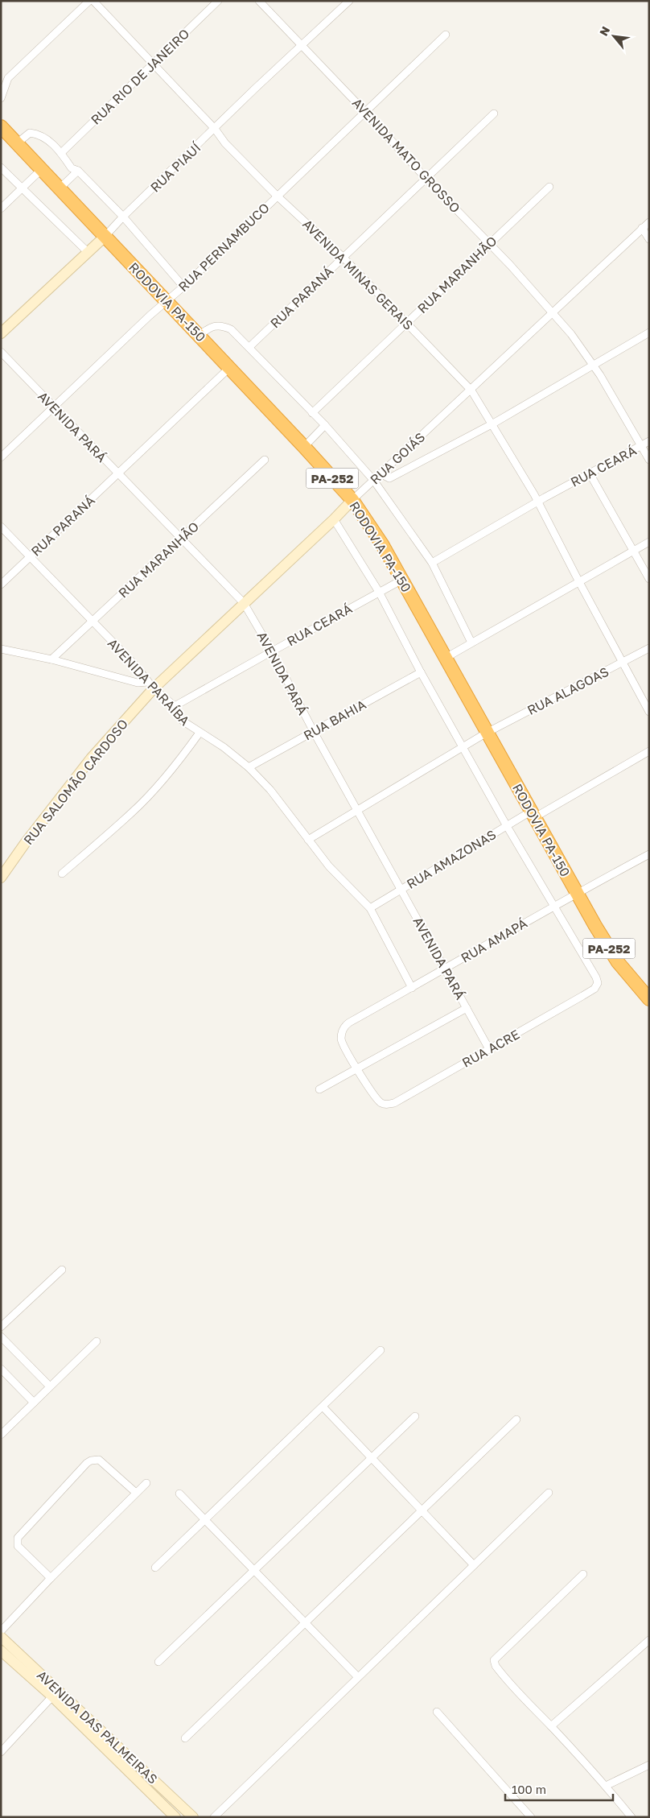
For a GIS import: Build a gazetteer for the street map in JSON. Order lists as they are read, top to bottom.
{
  "streets": {
    "highway": ["RODOVIA PA-150", "PA-252"],
    "street": [
      "RUA RIO DE JANEIRO",
      "AVENIDA MATO GROSSO",
      "RUA PIAUÍ",
      "RUA PERNAMBUCO",
      "AVENIDA MINAS GERAIS",
      "RUA MARANHÃO",
      "RUA PARANÁ",
      "AVENIDA PARÁ",
      "RUA GOIÁS",
      "RUA CEARÁ",
      "AVENIDA PARAÍBA",
      "RUA ALAGOAS",
      "RUA BAHIA",
      "RUA SALOMÃO CARDOSO",
      "RUA AMAZONAS",
      "RUA AMAPÁ",
      "RUA ACRE",
      "AVENIDA DAS PALMEIRAS"
    ]
  },
  "crossings": [
    ["RUA RIO DE JANEIRO", "AVENIDA MINAS GERAIS"],
    ["AVENIDA MATO GROSSO", "RUA PIAUÍ"],
    ["AVENIDA MATO GROSSO", "RUA PERNAMBUCO"],
    ["AVENIDA MATO GROSSO", "RUA MARANHÃO"],
    ["AVENIDA MATO GROSSO", "RUA PARANÁ"],
    ["AVENIDA MATO GROSSO", "RUA GOIÁS"],
    ["AVENIDA MATO GROSSO", "RUA CEARÁ"],
    ["RUA PIAUÍ", "AVENIDA MINAS GERAIS"],
    ["RUA PIAUÍ", "RODOVIA PA-150"],
    ["RUA PERNAMBUCO", "AVENIDA MINAS GERAIS"],
    ["RUA PERNAMBUCO", "RODOVIA PA-150"],
    ["RUA PERNAMBUCO", "AVENIDA PARÁ"],
    ["AVENIDA MINAS GERAIS", "RUA MARANHÃO"],
    ["AVENIDA MINAS GERAIS", "RUA PARANÁ"],
    ["AVENIDA MINAS GERAIS", "RUA GOIÁS"],
    ["AVENIDA MINAS GERAIS", "RUA CEARÁ"],
    ["AVENIDA MINAS GERAIS", "RUA ALAGOAS"],
    ["RUA MARANHÃO", "AVENIDA PARÁ"],
    ["RUA MARANHÃO", "AVENIDA PARAÍBA"],
    ["RUA PARANÁ", "RODOVIA PA-150"],
    ["RUA PARANÁ", "AVENIDA PARÁ"],
    ["RUA PARANÁ", "AVENIDA PARAÍBA"],
    ["RODOVIA PA-150", "RUA GOIÁS"],
    ["RODOVIA PA-150", "RUA CEARÁ"],
    ["RODOVIA PA-150", "PA-252"],
    ["RODOVIA PA-150", "RUA ALAGOAS"],
    ["RODOVIA PA-150", "RUA AMAZONAS"],
    ["RODOVIA PA-150", "RUA AMAPÁ"],
    ["AVENIDA PARÁ", "RUA GOIÁS"],
    ["AVENIDA PARÁ", "RUA CEARÁ"],
    ["AVENIDA PARÁ", "RUA BAHIA"],
    ["AVENIDA PARÁ", "RUA AMAZONAS"],
    ["AVENIDA PARÁ", "RUA AMAPÁ"],
    ["AVENIDA PARÁ", "RUA ACRE"],
    ["RUA GOIÁS", "AVENIDA PARAÍBA"],
    ["RUA GOIÁS", "RUA SALOMÃO CARDOSO"],
    ["RUA CEARÁ", "AVENIDA PARAÍBA"],
    ["PA-252", "RUA AMAPÁ"],
    ["AVENIDA PARAÍBA", "RUA BAHIA"],
    ["AVENIDA PARAÍBA", "RUA SALOMÃO CARDOSO"],
    ["AVENIDA PARAÍBA", "RUA AMAZONAS"],
    ["AVENIDA PARAÍBA", "RUA AMAPÁ"],
    ["RUA AMAPÁ", "RUA ACRE"]
  ],
  "scale_bar": "100 m",
  "north": "top left"
}
